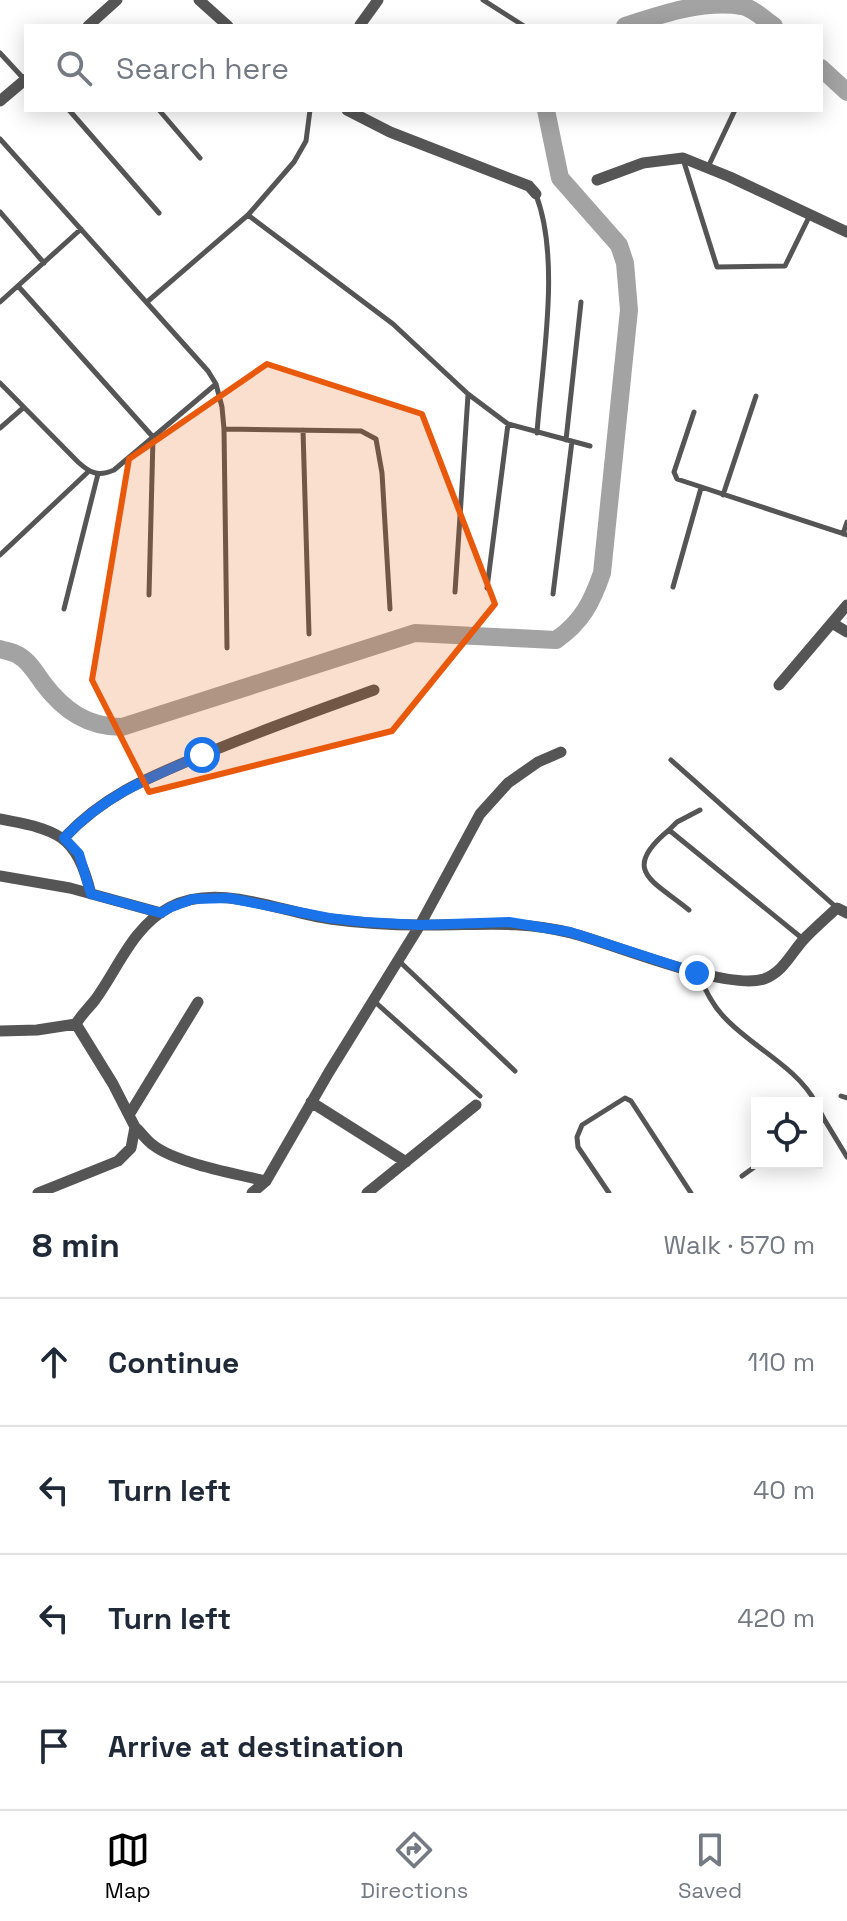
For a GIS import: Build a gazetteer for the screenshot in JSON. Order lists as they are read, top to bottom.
{
  "page": {
    "search": "Search here",
    "heading": ["8 min", "Walk · 570 m"],
    "list": [
      ["Continue", "110 m"],
      ["Turn left", "40 m"],
      ["Turn left", "420 m"],
      "Arrive at destination"
    ],
    "nav": ["Map", "Directions", "Saved"]
  }
}
